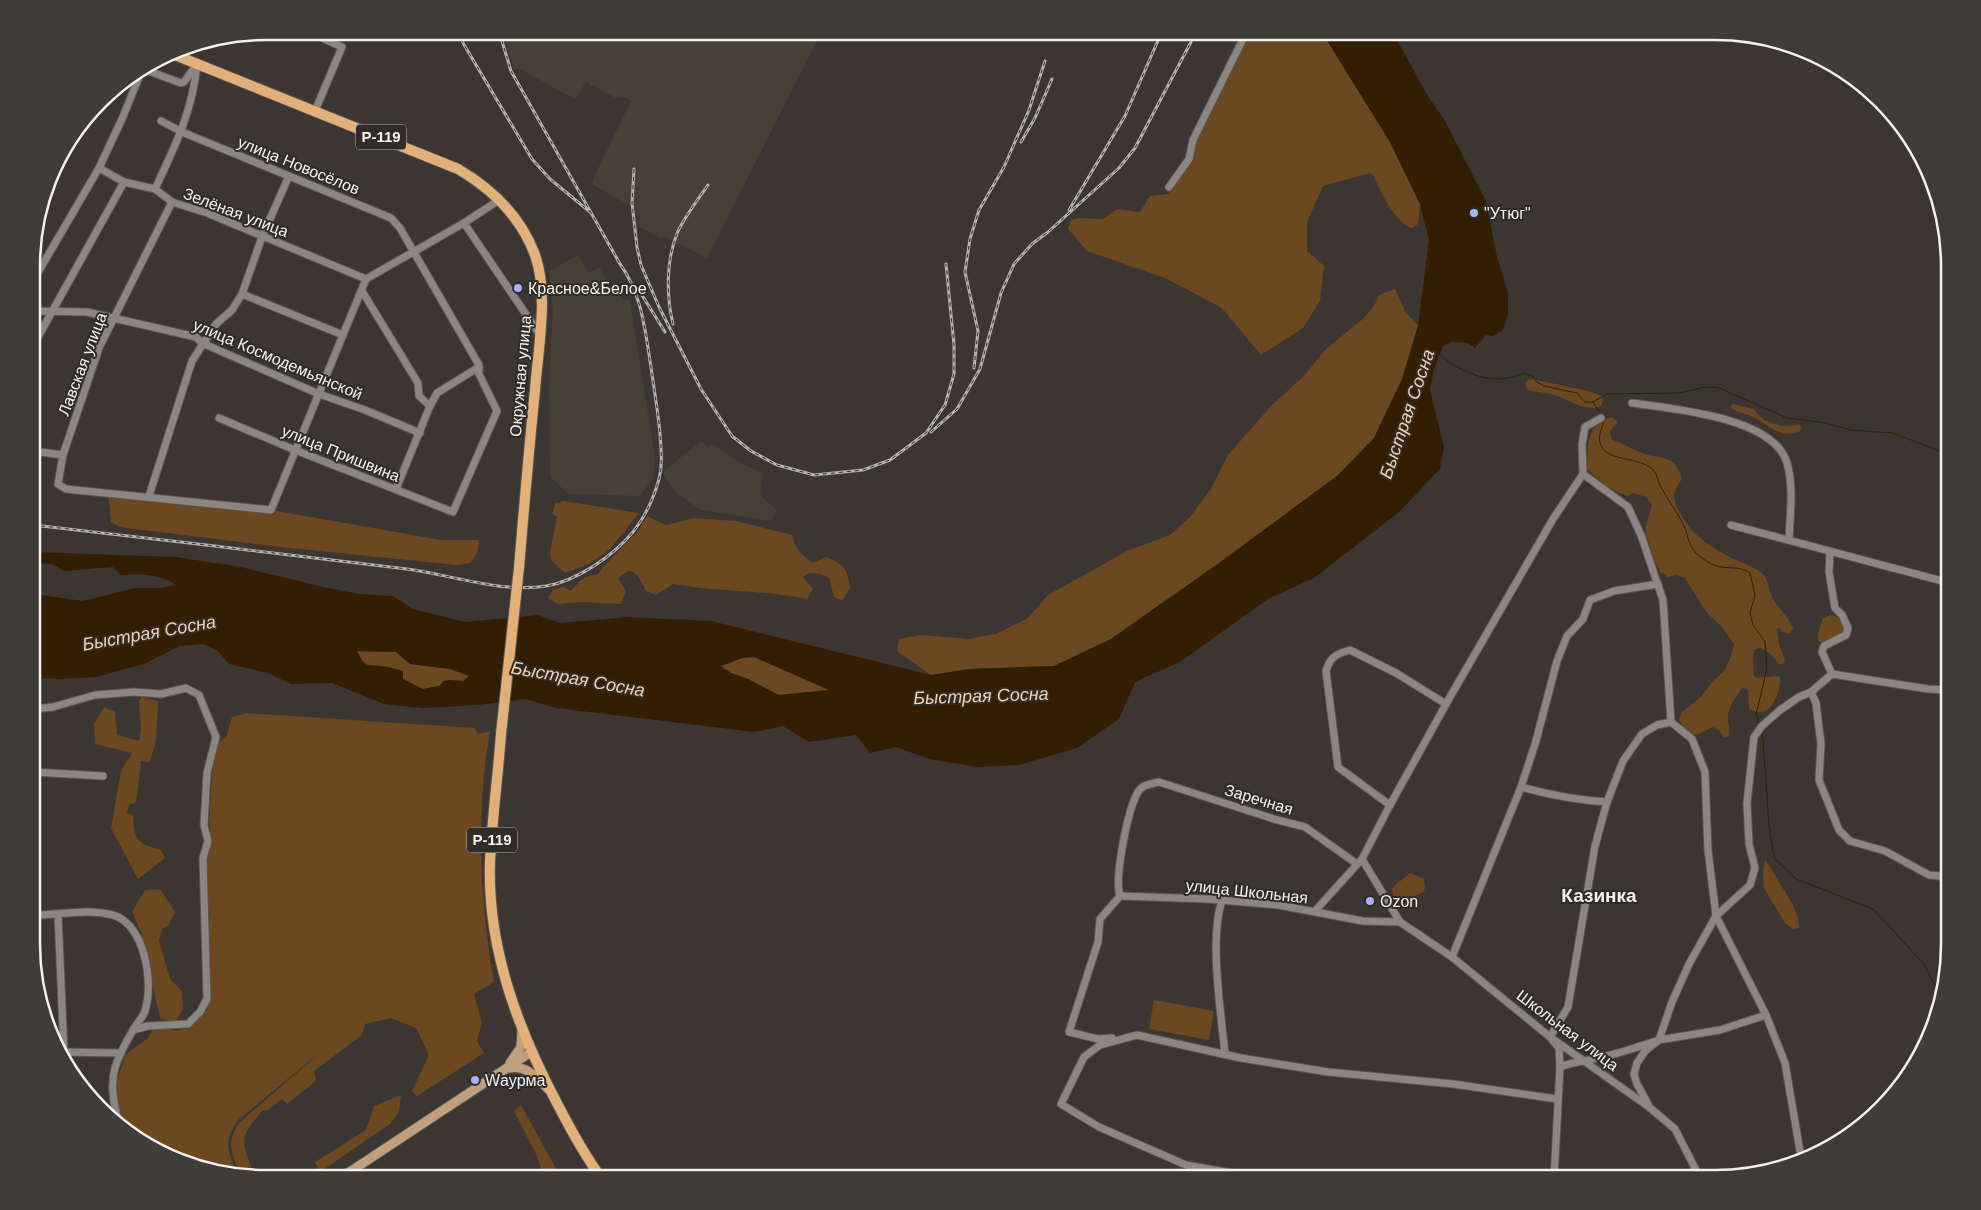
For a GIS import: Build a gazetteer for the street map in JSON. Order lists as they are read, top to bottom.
{
  "streets": {
    "highway": ["Р-119", "Окружная улица"],
    "street": [
      "улица Новосёлов",
      "Зелёная улица",
      "улица Космодемьянской",
      "Лавская улица",
      "улица Пришвина",
      "Заречная",
      "улица Школьная",
      "Школьная улица"
    ]
  },
  "crossings": [
    ["Р-119", "Окружная улица"],
    ["улица Новосёлов", "улица Пришвина"],
    ["Зелёная улица", "Лавская улица"],
    ["улица Космодемьянской", "Лавская улица"],
    ["Заречная", "улица Школьная"],
    ["улица Школьная", "Школьная улица"]
  ],
  "districts": ["Казинка"],
  "water": ["Быстрая Сосна"],
  "places": [
    "\"Утюг\"",
    "Красное&Белое",
    "Ozon",
    "Wаурма"
  ]
}
